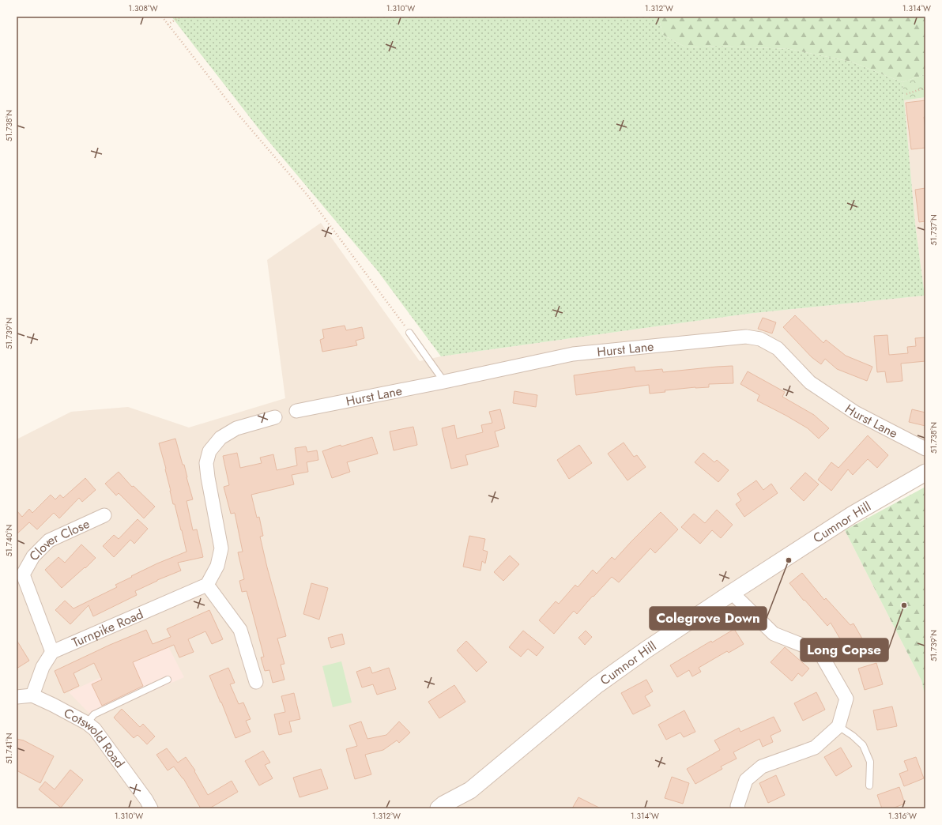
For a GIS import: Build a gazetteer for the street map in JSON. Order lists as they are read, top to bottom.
{
  "streets": {
    "street": [
      "Hurst Lane",
      "Cumnor Hill",
      "Clover Close",
      "Turnpike Road",
      "Cotswold Road"
    ]
  },
  "crossings": [
    ["Clover Close", "Turnpike Road"]
  ],
  "places": ["Colegrove Down", "Long Copse"],
  "coordinates": [
    "1.308°W",
    "1.310°W",
    "1.312°W",
    "1.314°W",
    "51.738°N",
    "51.737°N",
    "51.739°N",
    "51.740°N",
    "51.741°N",
    "1.316°W"
  ]
}
